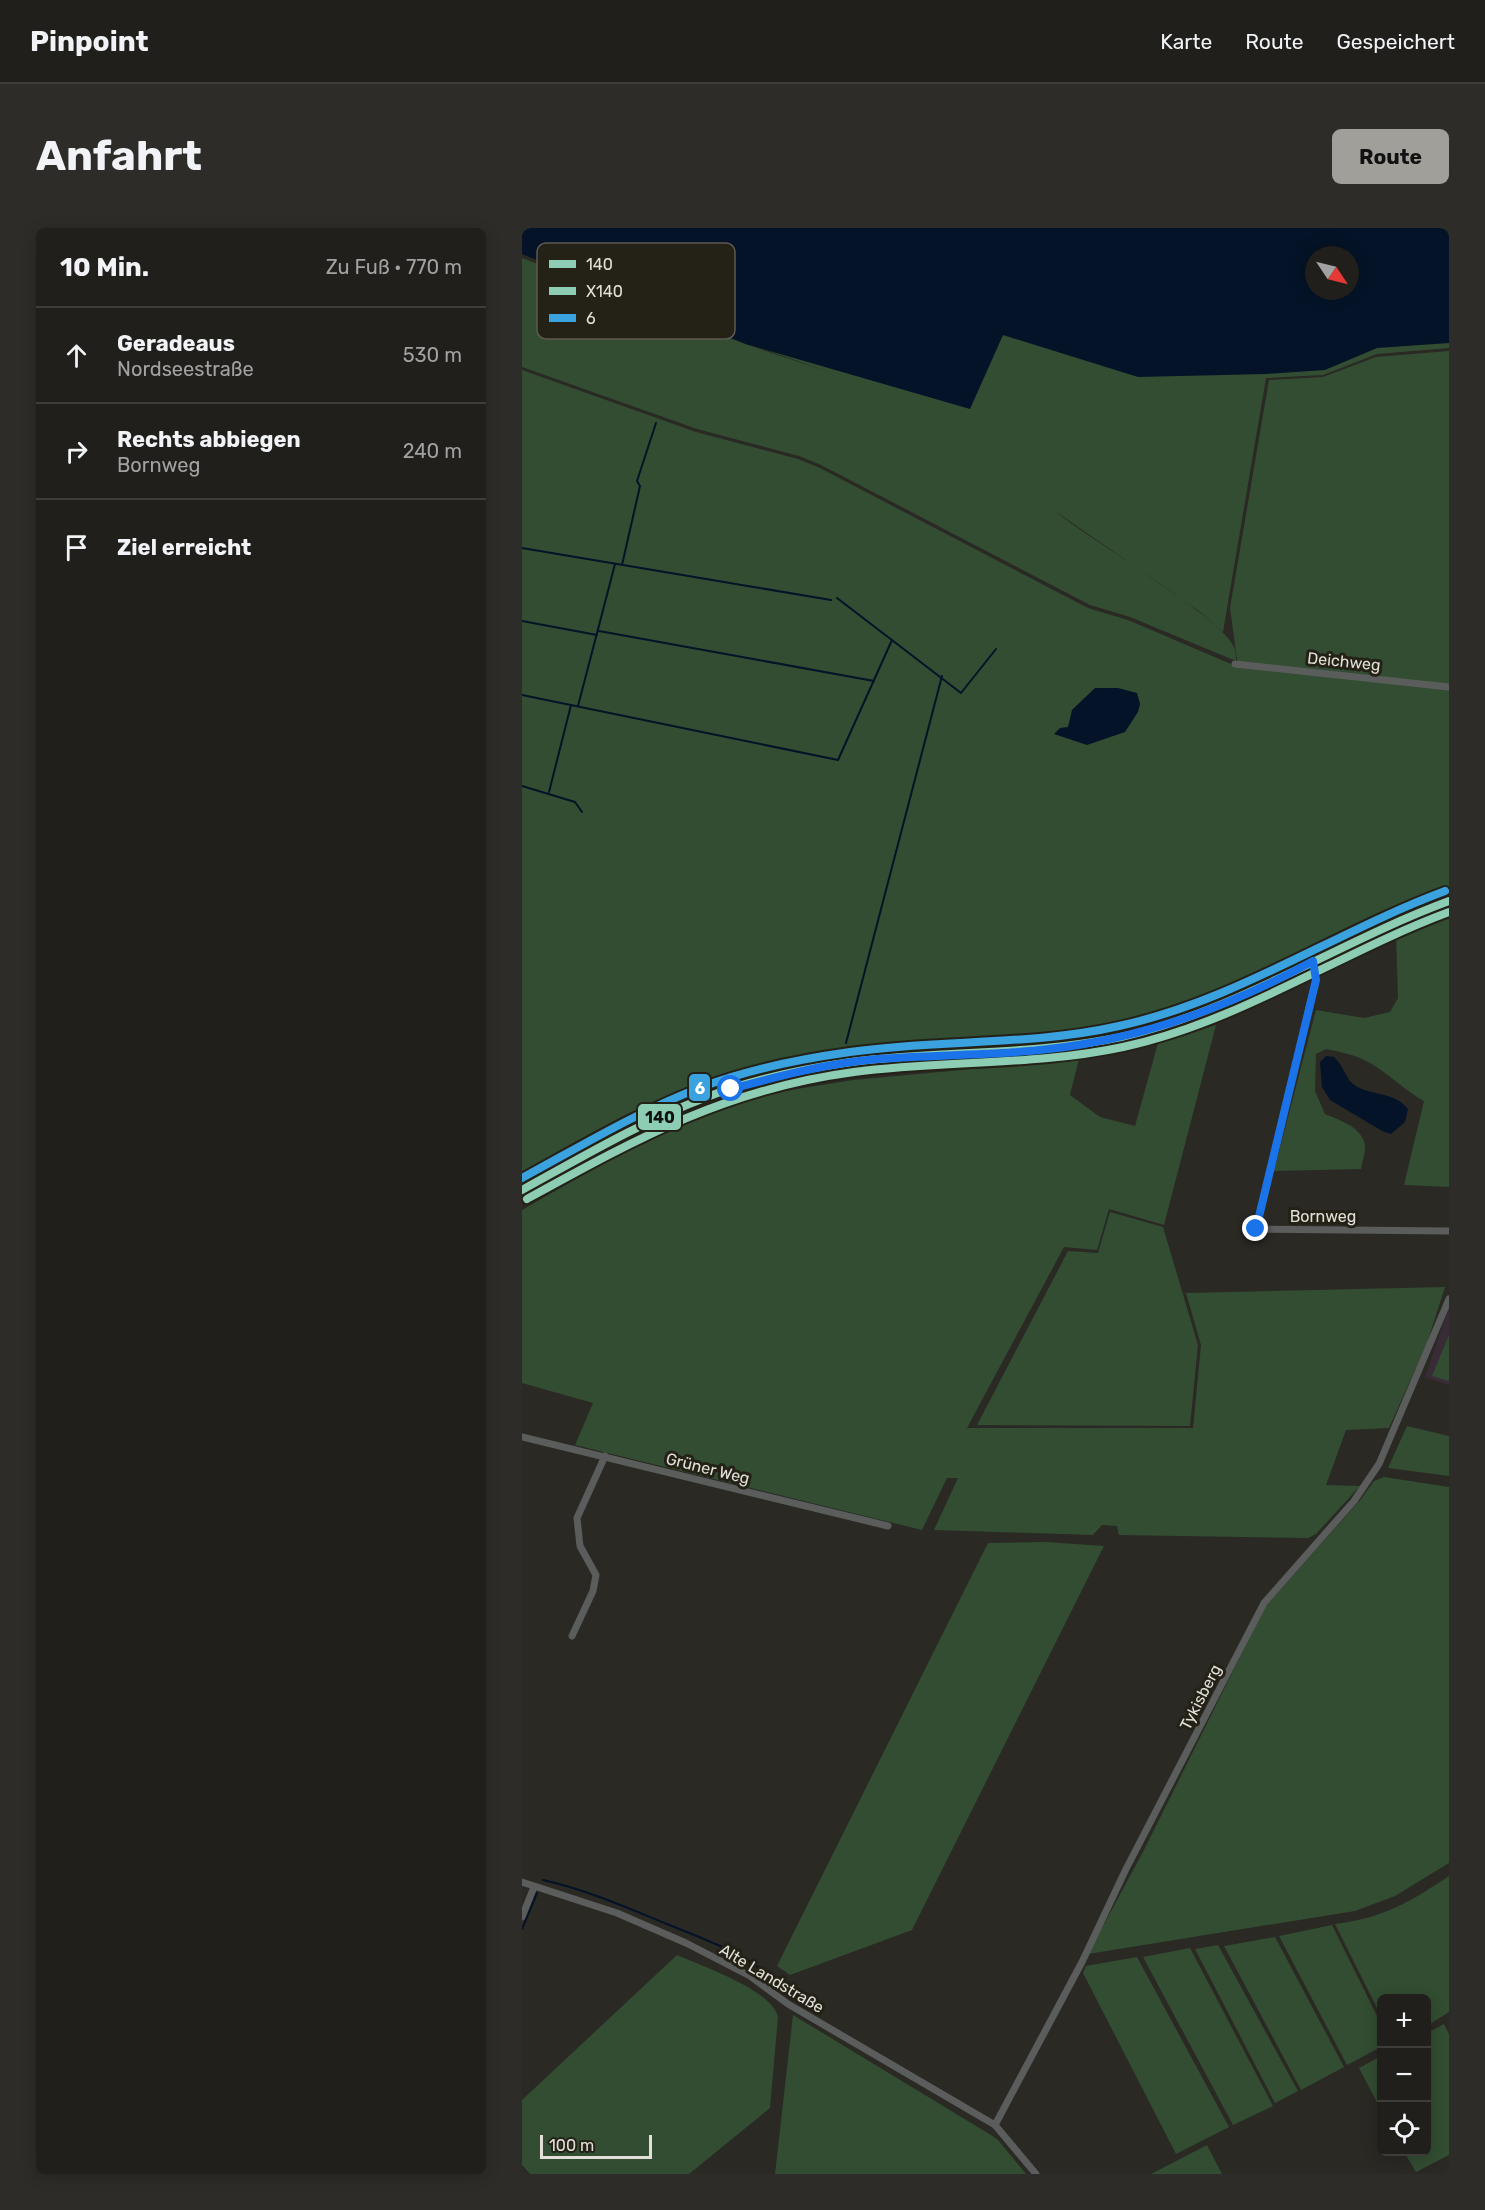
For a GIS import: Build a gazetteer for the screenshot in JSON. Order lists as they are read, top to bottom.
{
  "streets": {
    "street": [
      "Deichweg",
      "Bornweg",
      "Grüner Weg",
      "Tykisberg",
      "Alte Landstraße"
    ]
  },
  "crossings": [
    ["Tykisberg", "Alte Landstraße"]
  ],
  "lines": ["transit line 6", "transit line 140", "transit line X140"],
  "legend": ["140", "X140", "6"],
  "scale_bar": "100 m",
  "north": "bottom right",
  "page": {
    "header": "Pinpoint",
    "nav": ["Karte", "Route", "Gespeichert"],
    "buttons": "Route",
    "title": "Anfahrt",
    "heading": ["10 Min.", "Zu Fuß · 770 m"],
    "list": [
      ["Geradeaus", "Nordseestraße", "530 m"],
      ["Rechts abbiegen", "Bornweg", "240 m"],
      "Ziel erreicht"
    ],
    "map_buttons": ["+", "−"],
    "scale": "100 m"
  }
}
